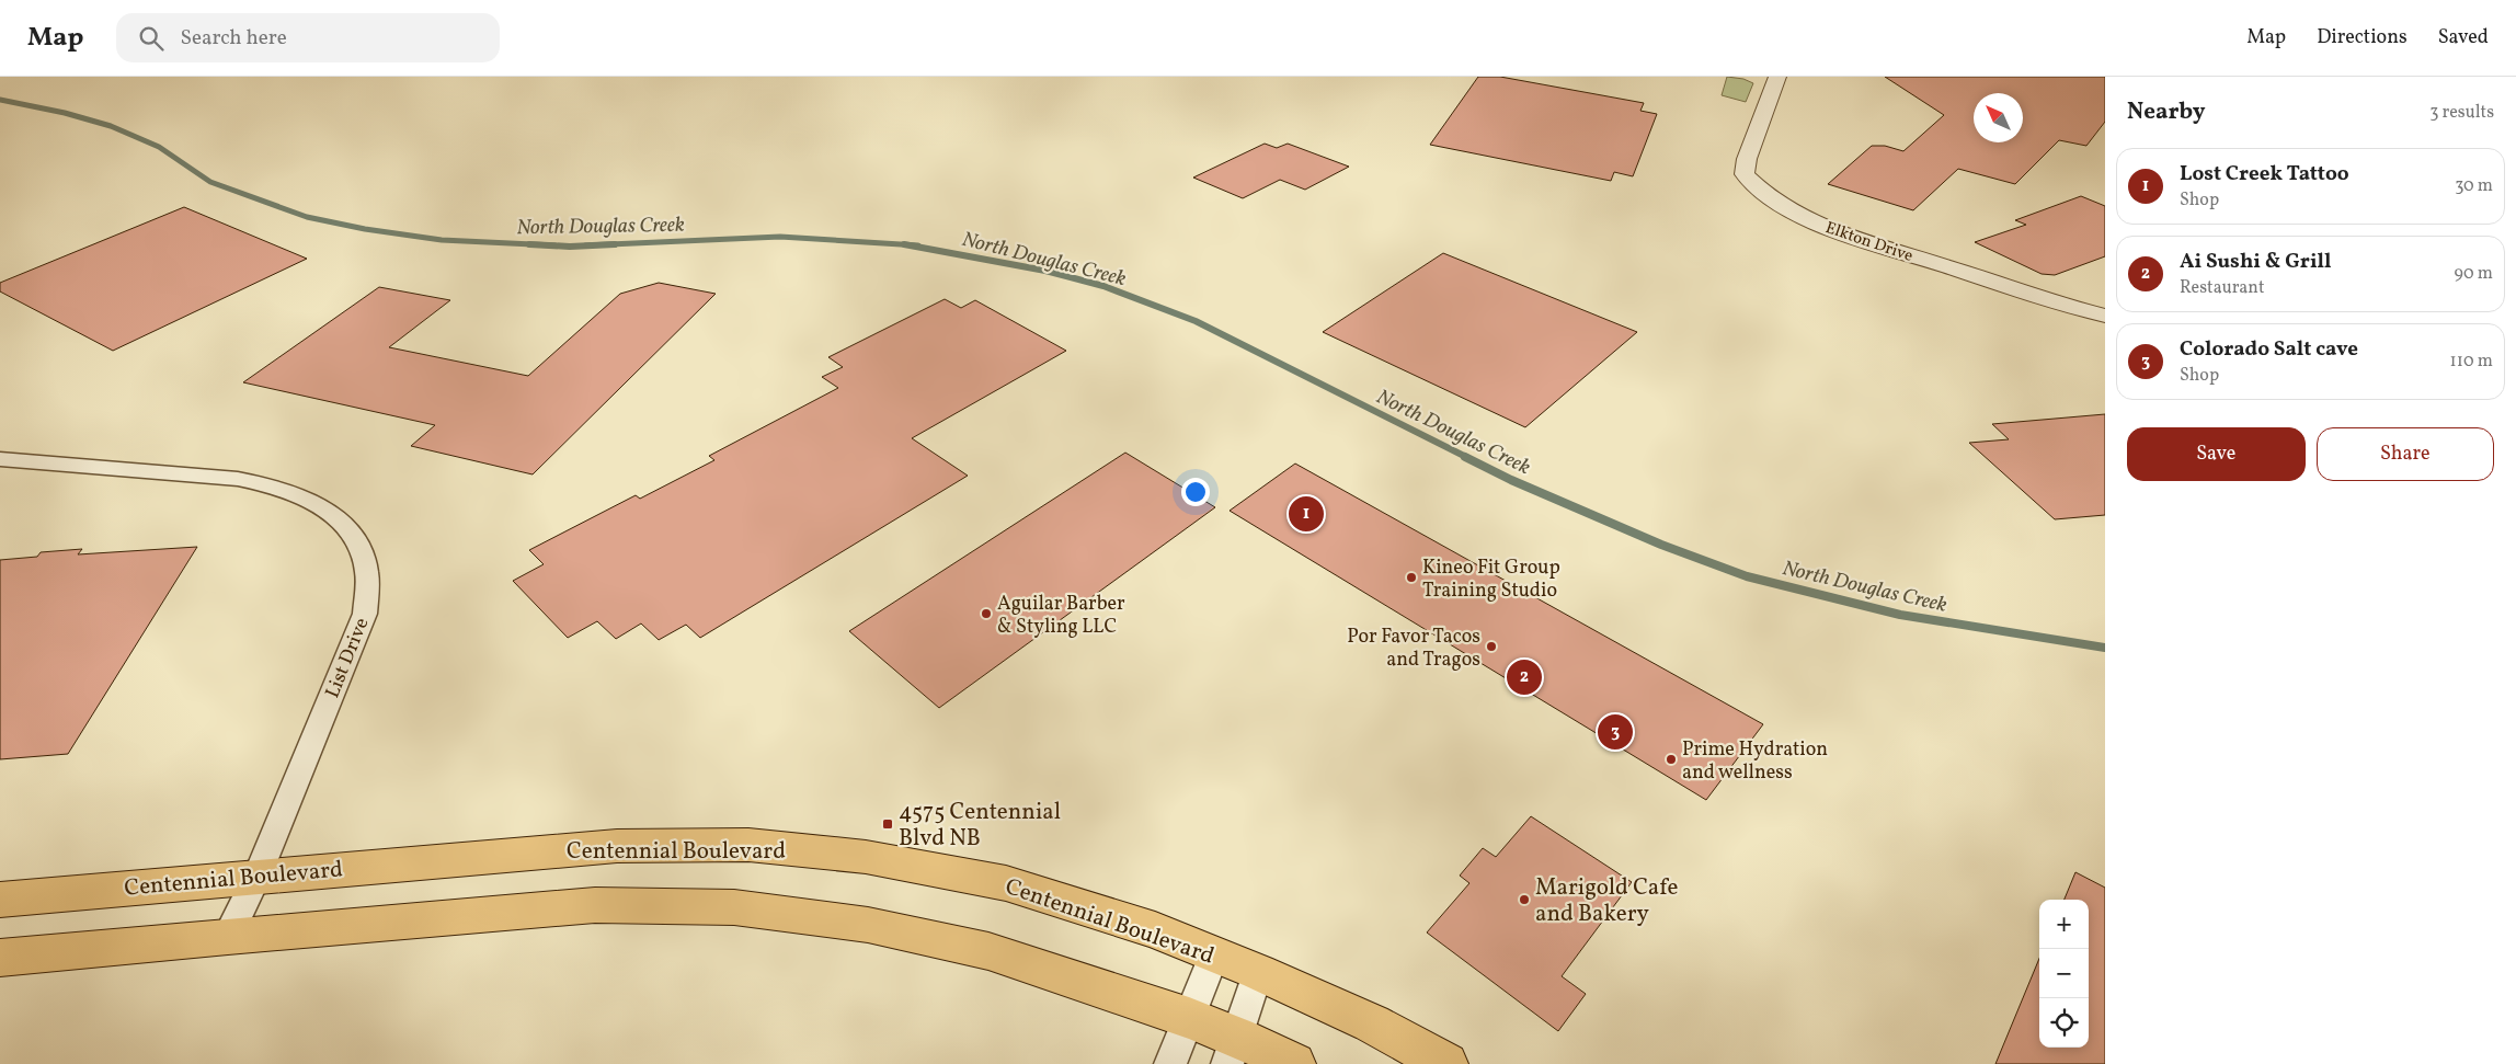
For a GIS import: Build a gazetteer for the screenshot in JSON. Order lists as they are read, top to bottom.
{
  "streets": {
    "main road": ["Centennial Boulevard"],
    "street": ["Elkton Drive", "List Drive"]
  },
  "crossings": [
    ["List Drive", "Centennial Boulevard"]
  ],
  "water": ["North Douglas Creek"],
  "places": {
    "other": [
      "Kineo Fit Group Training Studio",
      "Aguilar Barber & Styling LLC",
      "Por Favor Tacos and Tragos",
      "Prime Hydration and wellness",
      "Marigold Cafe and Bakery"
    ],
    "transit": ["4575 Centennial Blvd NB"]
  },
  "north": "top left",
  "page": {
    "header": "Map",
    "search": "Search here",
    "nav": ["Map", "Directions", "Saved"],
    "heading": ["Nearby", "3 results"],
    "list": [
      {
        "mark": "1",
        "name": "Lost Creek Tattoo",
        "note": "Shop",
        "value": "30 m"
      },
      {
        "mark": "2",
        "name": "Ai Sushi & Grill",
        "note": "Restaurant",
        "value": "90 m"
      },
      {
        "mark": "3",
        "name": "Colorado Salt cave",
        "note": "Shop",
        "value": "110 m"
      }
    ],
    "buttons": ["Save", "Share"],
    "pins": ["1", "2", "3"],
    "map_buttons": ["+", "−"]
  }
}
